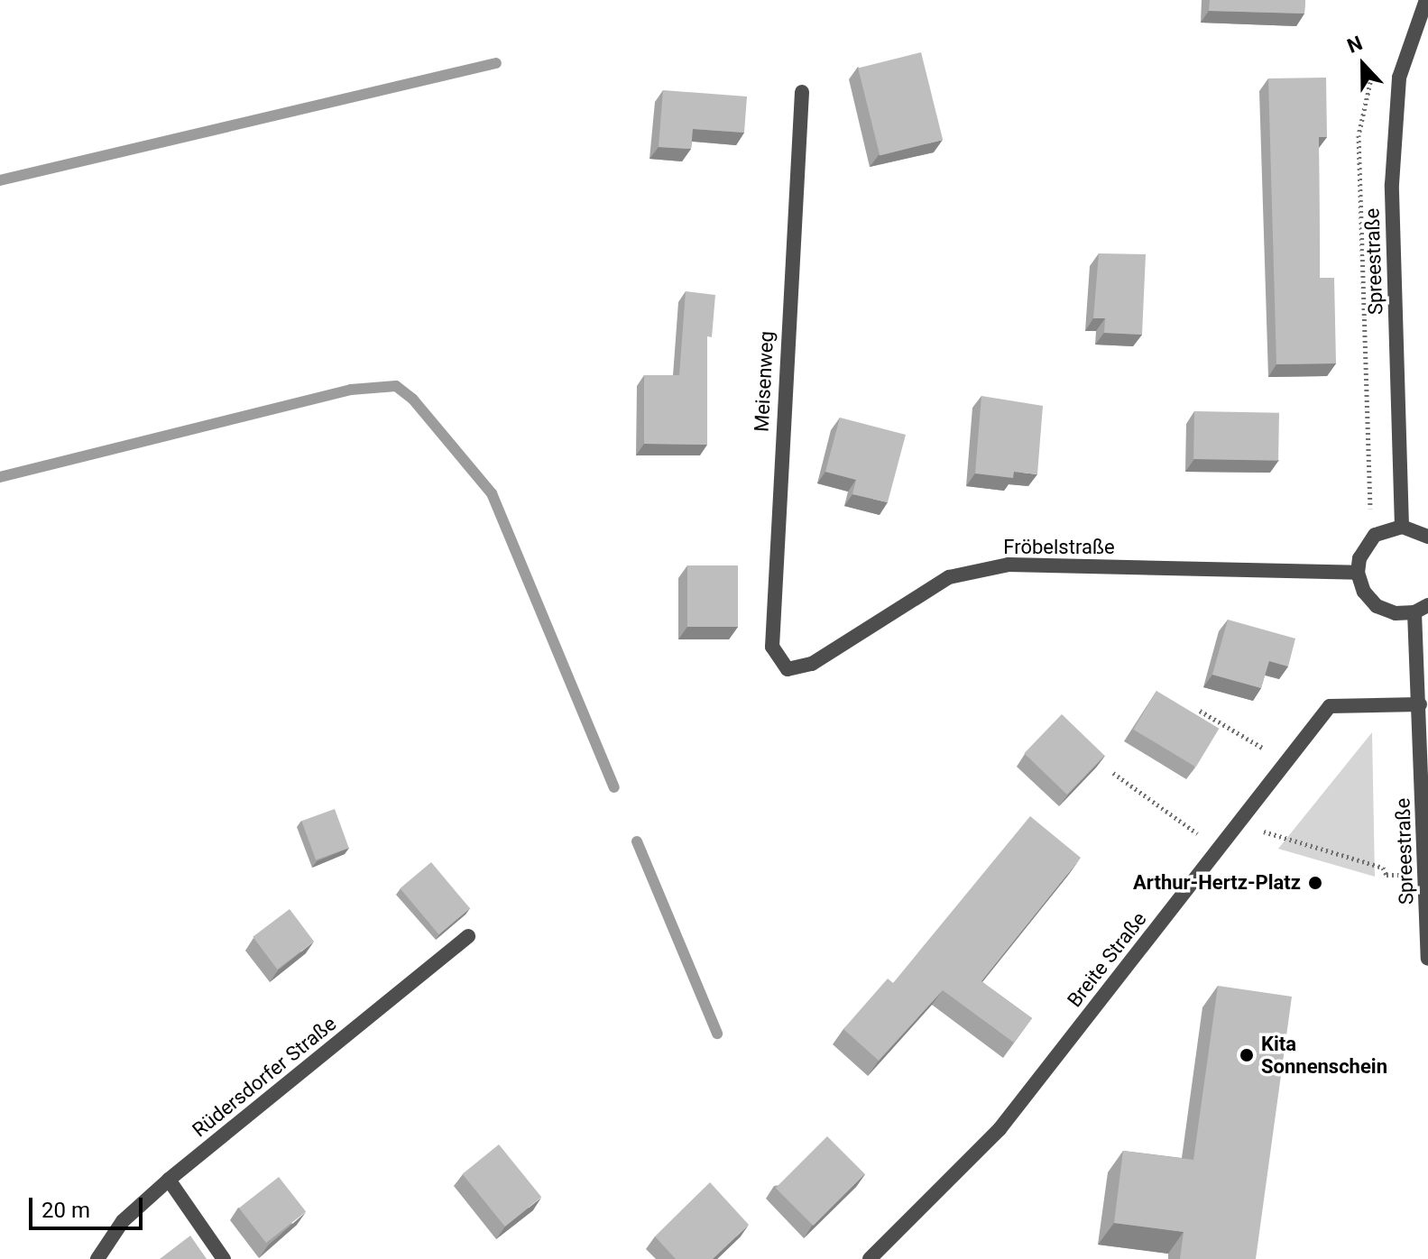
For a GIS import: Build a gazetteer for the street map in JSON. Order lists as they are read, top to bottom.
{
  "streets": {
    "street": [
      "Spreestraße",
      "Meisenweg",
      "Fröbelstraße",
      "Breite Straße",
      "Rüdersdorfer Straße"
    ]
  },
  "crossings": [
    ["Spreestraße", "Fröbelstraße"],
    ["Spreestraße", "Breite Straße"],
    ["Meisenweg", "Fröbelstraße"]
  ],
  "places": ["Arthur-Hertz-Platz", "Kita Sonnenschein"],
  "scale_bar": "20 m",
  "north": "top"
}
